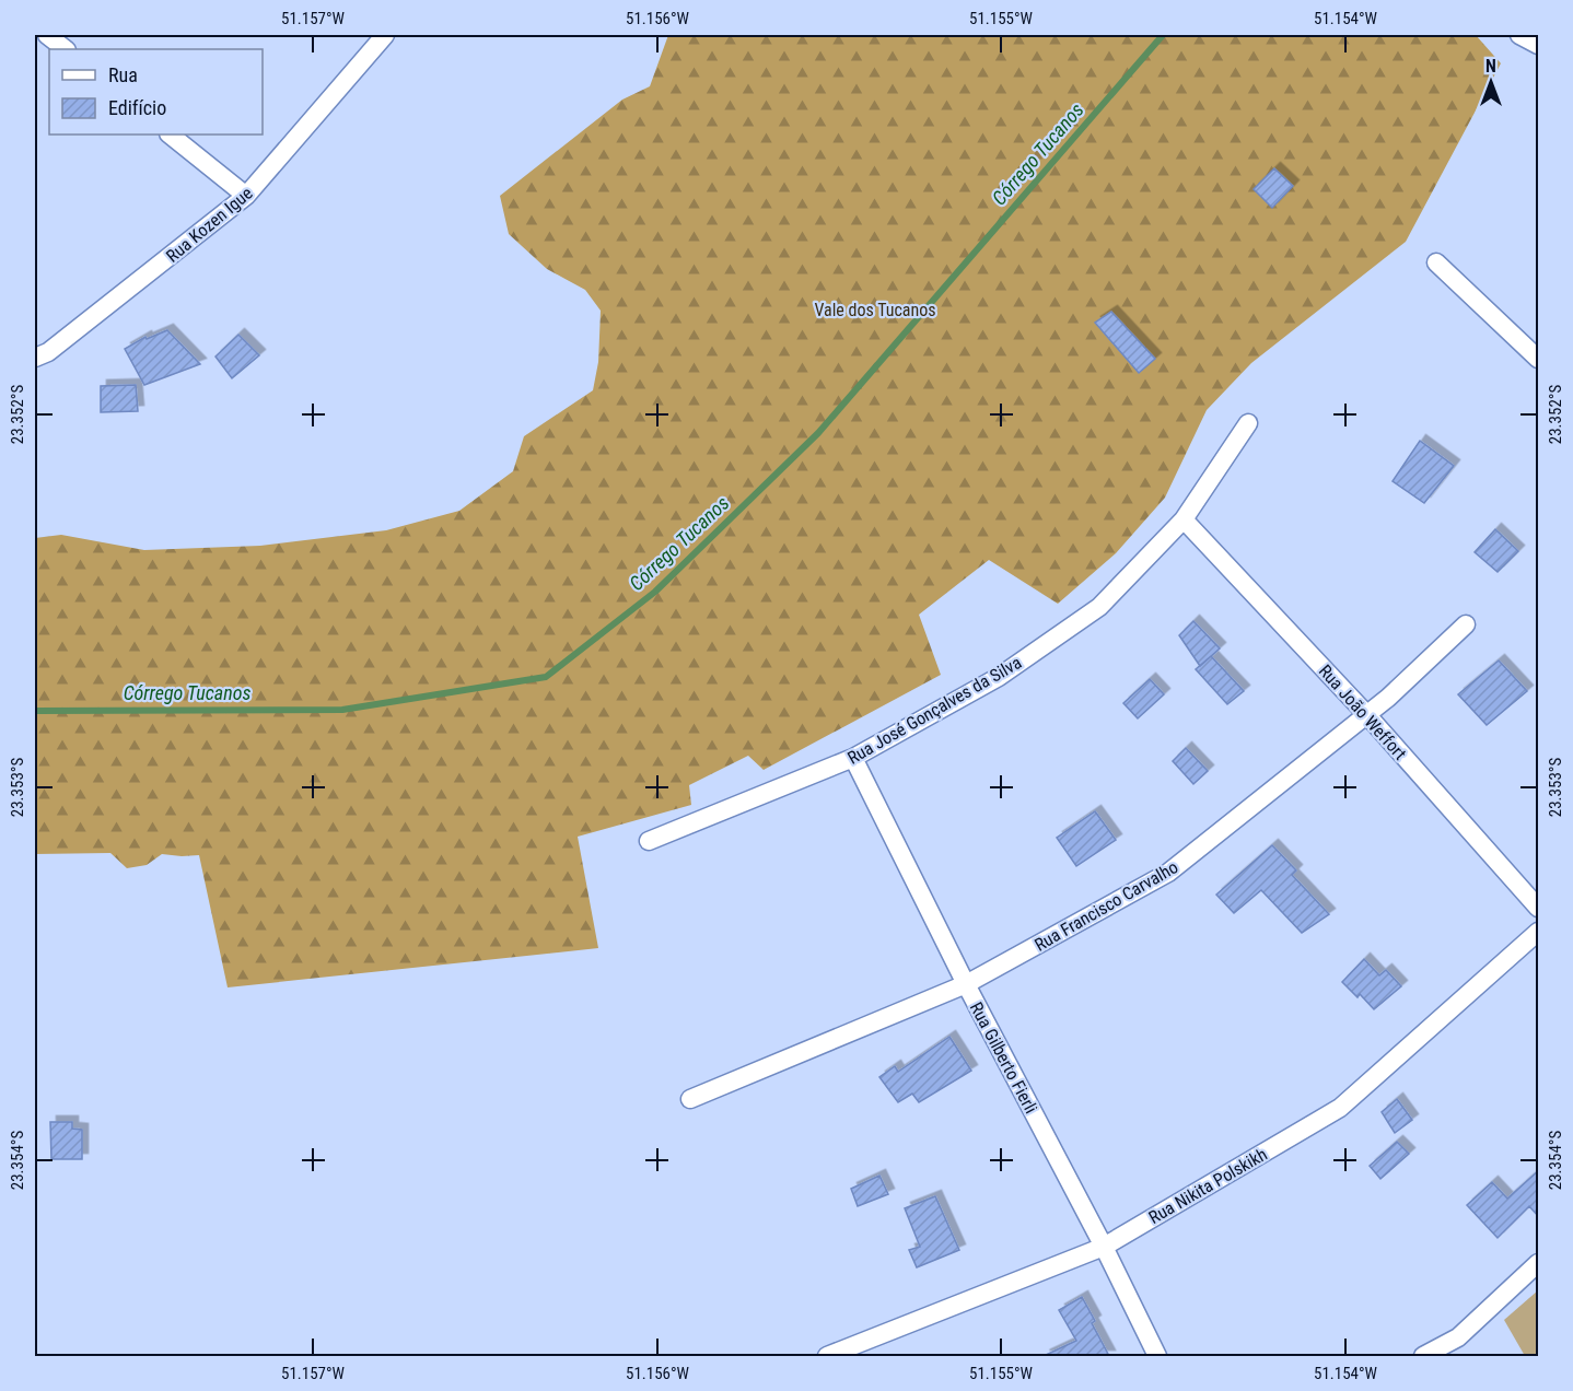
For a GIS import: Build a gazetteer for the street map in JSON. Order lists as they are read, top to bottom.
{
  "streets": {
    "street": [
      "Rua Kozen Igue",
      "Rua José Gonçalves da Silva",
      "Rua João Weffort",
      "Rua Francisco Carvalho",
      "Rua Gilberto Fierli",
      "Rua Nikita Polskikh"
    ]
  },
  "crossings": [
    ["Rua José Gonçalves da Silva", "Rua João Weffort"],
    ["Rua José Gonçalves da Silva", "Rua Gilberto Fierli"],
    ["Rua João Weffort", "Rua Francisco Carvalho"],
    ["Rua Francisco Carvalho", "Rua Gilberto Fierli"],
    ["Rua Gilberto Fierli", "Rua Nikita Polskikh"]
  ],
  "water": ["Córrego Tucanos"],
  "parks": ["Vale dos Tucanos"],
  "legend": ["Rua", "Edifício"],
  "north": "top",
  "coordinates": [
    "51.157°W",
    "51.156°W",
    "51.155°W",
    "51.154°W",
    "23.352°S",
    "23.353°S",
    "23.354°S"
  ]
}
